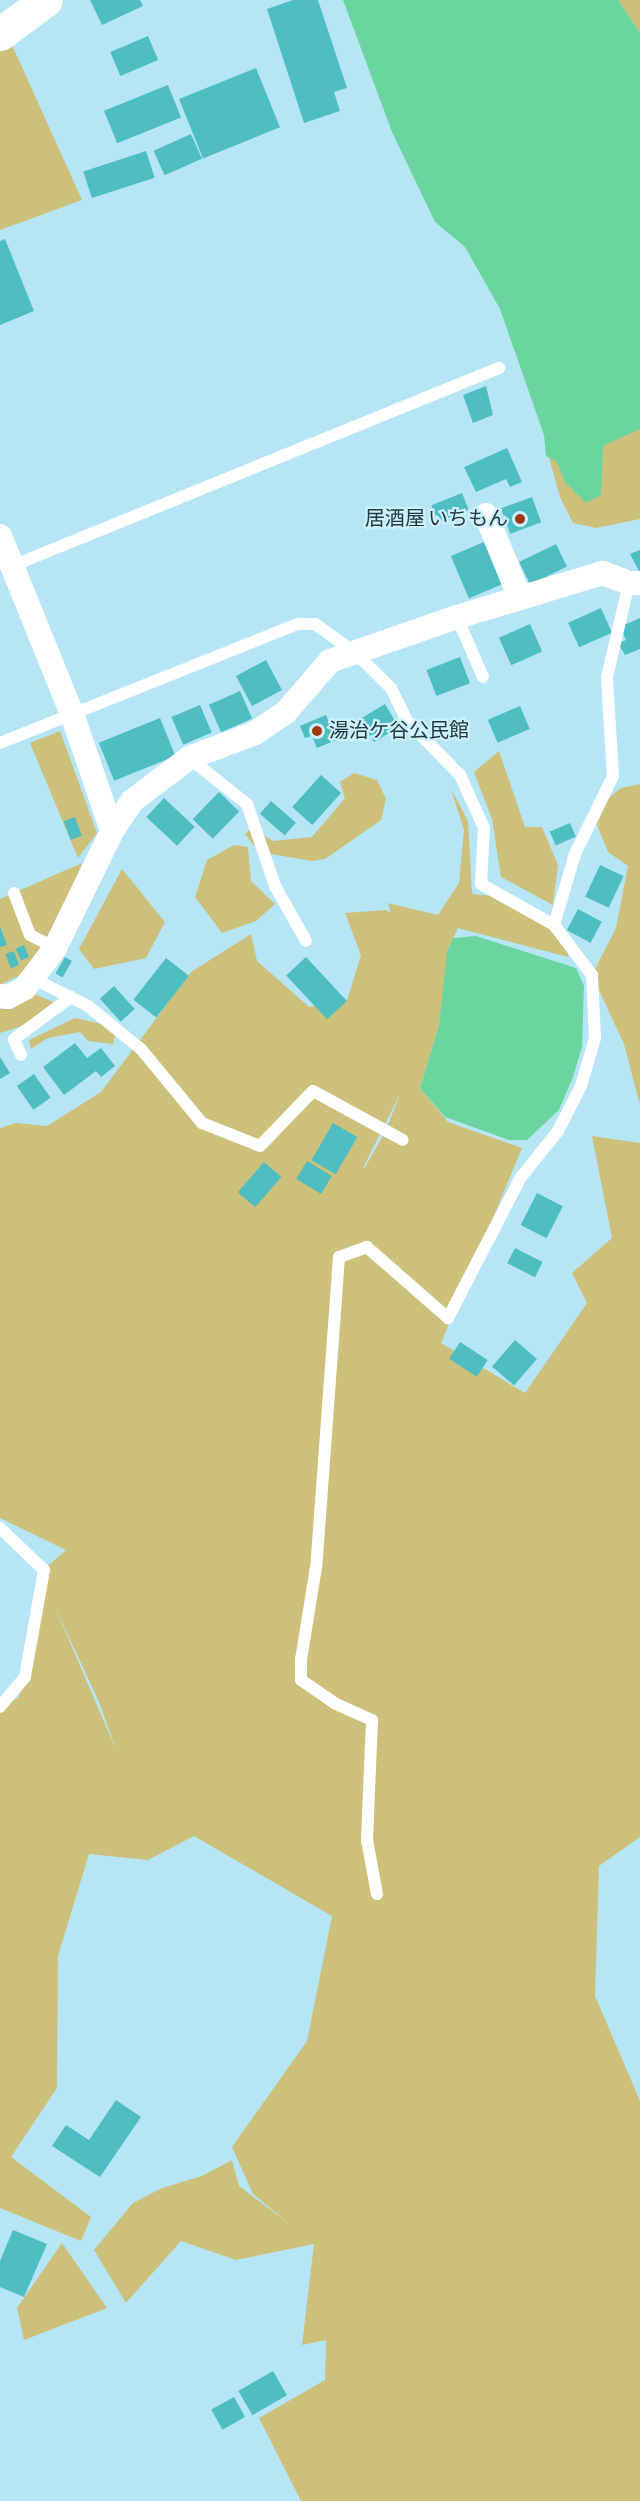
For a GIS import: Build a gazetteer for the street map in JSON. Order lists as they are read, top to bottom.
{
  "places": ["居酒屋 いちもん", "湯治ケ谷公民館"]
}
